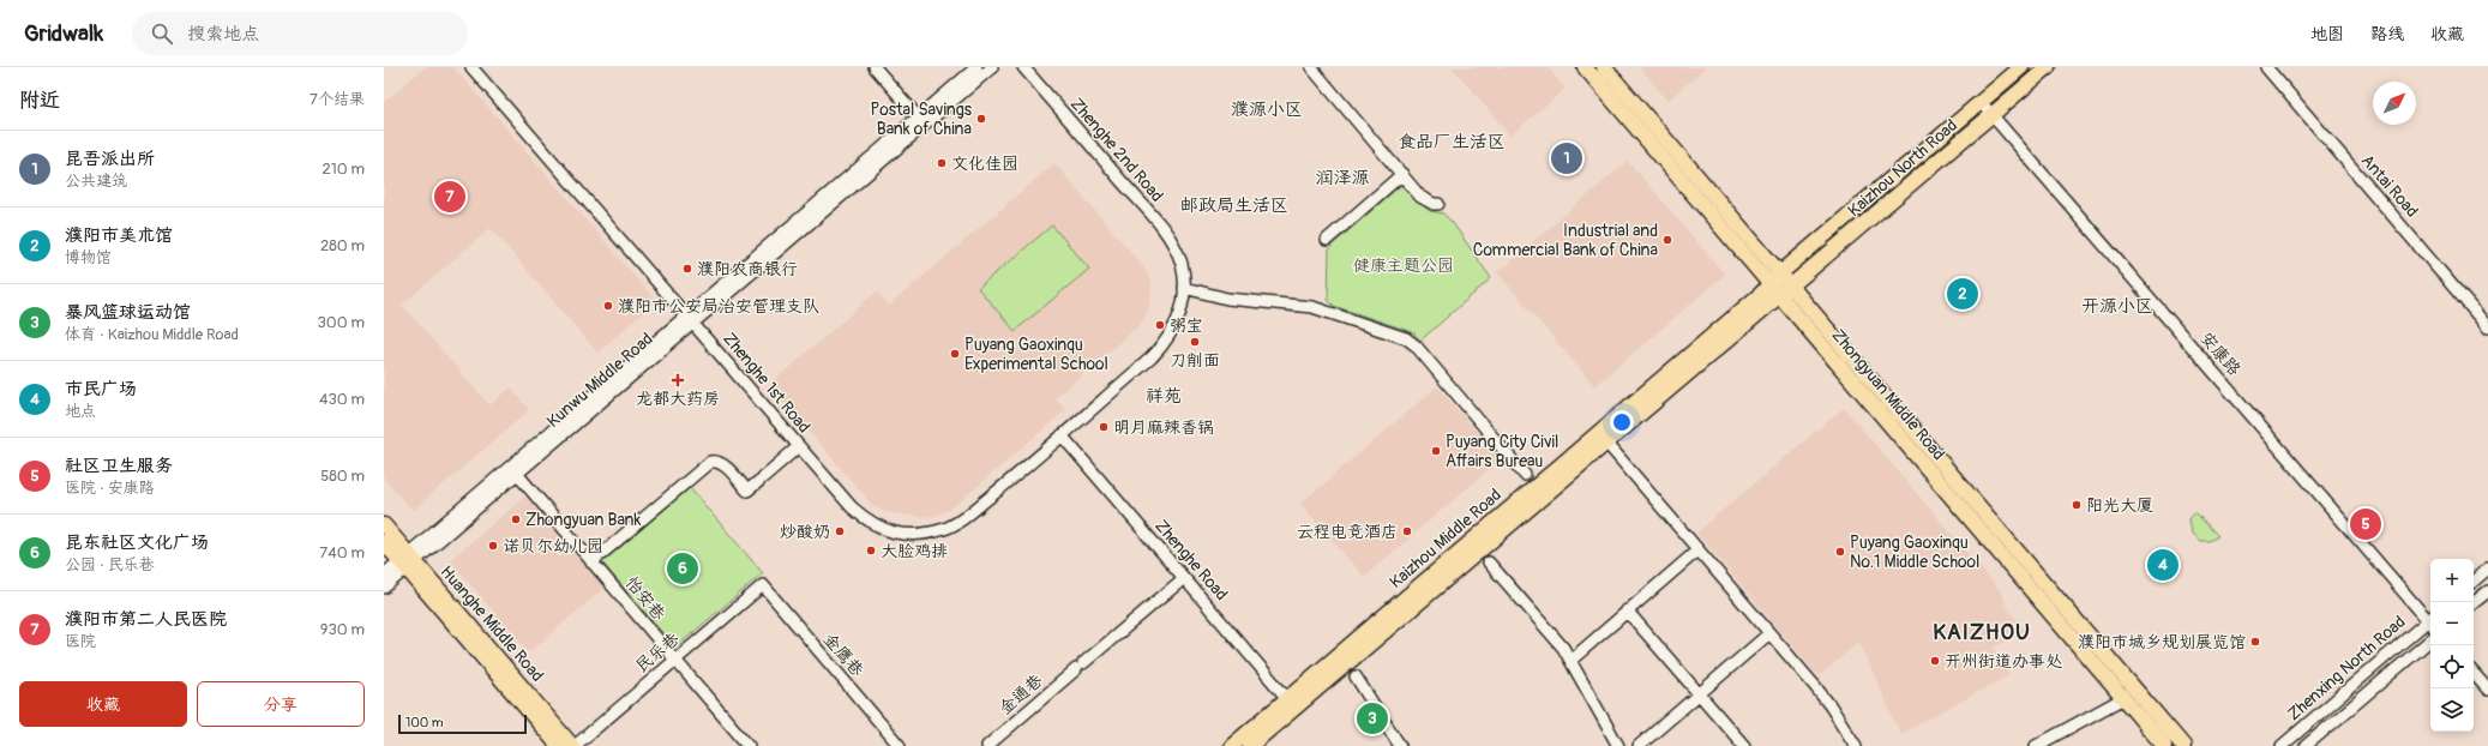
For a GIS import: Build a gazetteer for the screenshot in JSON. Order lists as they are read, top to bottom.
{
  "streets": {
    "main road": [
      "Kaizhou North Road",
      "Zhongyuan Middle Road",
      "Kaizhou Middle Road",
      "Huanghe Middle Road"
    ],
    "street": [
      "Zhenghe 2nd Road",
      "Antai Road",
      "安康路",
      "Kunwu Middle Road",
      "Zhenghe 1st Road",
      "Zhenghe Road",
      "怡安巷",
      "民乐巷",
      "金鹰巷",
      "Zhenxing North Road",
      "金通巷"
    ]
  },
  "crossings": [
    ["Zhenghe 2nd Road", "Zhenghe 1st Road"],
    ["Zhenghe 2nd Road", "Zhenghe Road"],
    ["Kaizhou North Road", "安康路"],
    ["Kaizhou North Road", "Zhongyuan Middle Road"],
    ["Kaizhou North Road", "Kaizhou Middle Road"],
    ["Kunwu Middle Road", "Zhenghe 1st Road"],
    ["Kunwu Middle Road", "怡安巷"],
    ["Kunwu Middle Road", "Huanghe Middle Road"],
    ["Zhenghe 1st Road", "Zhenghe Road"],
    ["Zhongyuan Middle Road", "Kaizhou Middle Road"],
    ["Kaizhou Middle Road", "Zhenghe Road"],
    ["Zhenghe Road", "金通巷"],
    ["怡安巷", "民乐巷"],
    ["Huanghe Middle Road", "民乐巷"],
    ["民乐巷", "金鹰巷"]
  ],
  "districts": [
    "濮源小区",
    "食品厂生活区",
    "润泽源",
    "邮政局生活区",
    "开源小区",
    "祥苑",
    "KAIZHOU"
  ],
  "parks": ["健康主题公园"],
  "places": {
    "other": [
      "Postal Savings Bank of China",
      "文化佳园",
      "Industrial and Commercial Bank of China",
      "濮阳农商银行",
      "濮阳市公安局治安管理支队",
      "粥宝",
      "刀削面",
      "Puyang Gaoxinqu Experimental School",
      "明月麻辣香锅",
      "Puyang City Civil Affairs Bureau",
      "阳光大厦",
      "Zhongyuan Bank",
      "炒酸奶",
      "云程电竞酒店",
      "诺贝尔幼儿园",
      "大脸鸡排",
      "Puyang Gaoxinqu No.1 Middle School",
      "濮阳市城乡规划展览馆",
      "开州街道办事处"
    ],
    "health": ["龙都大药房"]
  },
  "scale_bar": "100 m",
  "north": "top right",
  "page": {
    "header": "Gridwalk",
    "search": "搜索地点",
    "nav": ["地图", "路线", "收藏"],
    "heading": ["附近", "7个结果"],
    "list": [
      {
        "mark": "1",
        "name": "昆吾派出所",
        "note": "公共建筑",
        "value": "210 m"
      },
      {
        "mark": "2",
        "name": "濮阳市美术馆",
        "note": "博物馆",
        "value": "280 m"
      },
      {
        "mark": "3",
        "name": "暴风篮球运动馆",
        "note": "体育 · Kaizhou Middle Road",
        "value": "300 m"
      },
      {
        "mark": "4",
        "name": "市民广场",
        "note": "地点",
        "value": "430 m"
      },
      {
        "mark": "5",
        "name": "社区卫生服务",
        "note": "医院 · 安康路",
        "value": "580 m"
      },
      {
        "mark": "6",
        "name": "昆东社区文化广场",
        "note": "公园 · 民乐巷",
        "value": "740 m"
      },
      {
        "mark": "7",
        "name": "濮阳市第二人民医院",
        "note": "医院",
        "value": "930 m"
      }
    ],
    "pins": [
      "1",
      "7",
      "2",
      "5",
      "4",
      "6",
      "3"
    ],
    "map_buttons": ["+", "−"],
    "buttons": ["收藏", "分享"],
    "scale": "100 m"
  }
}
